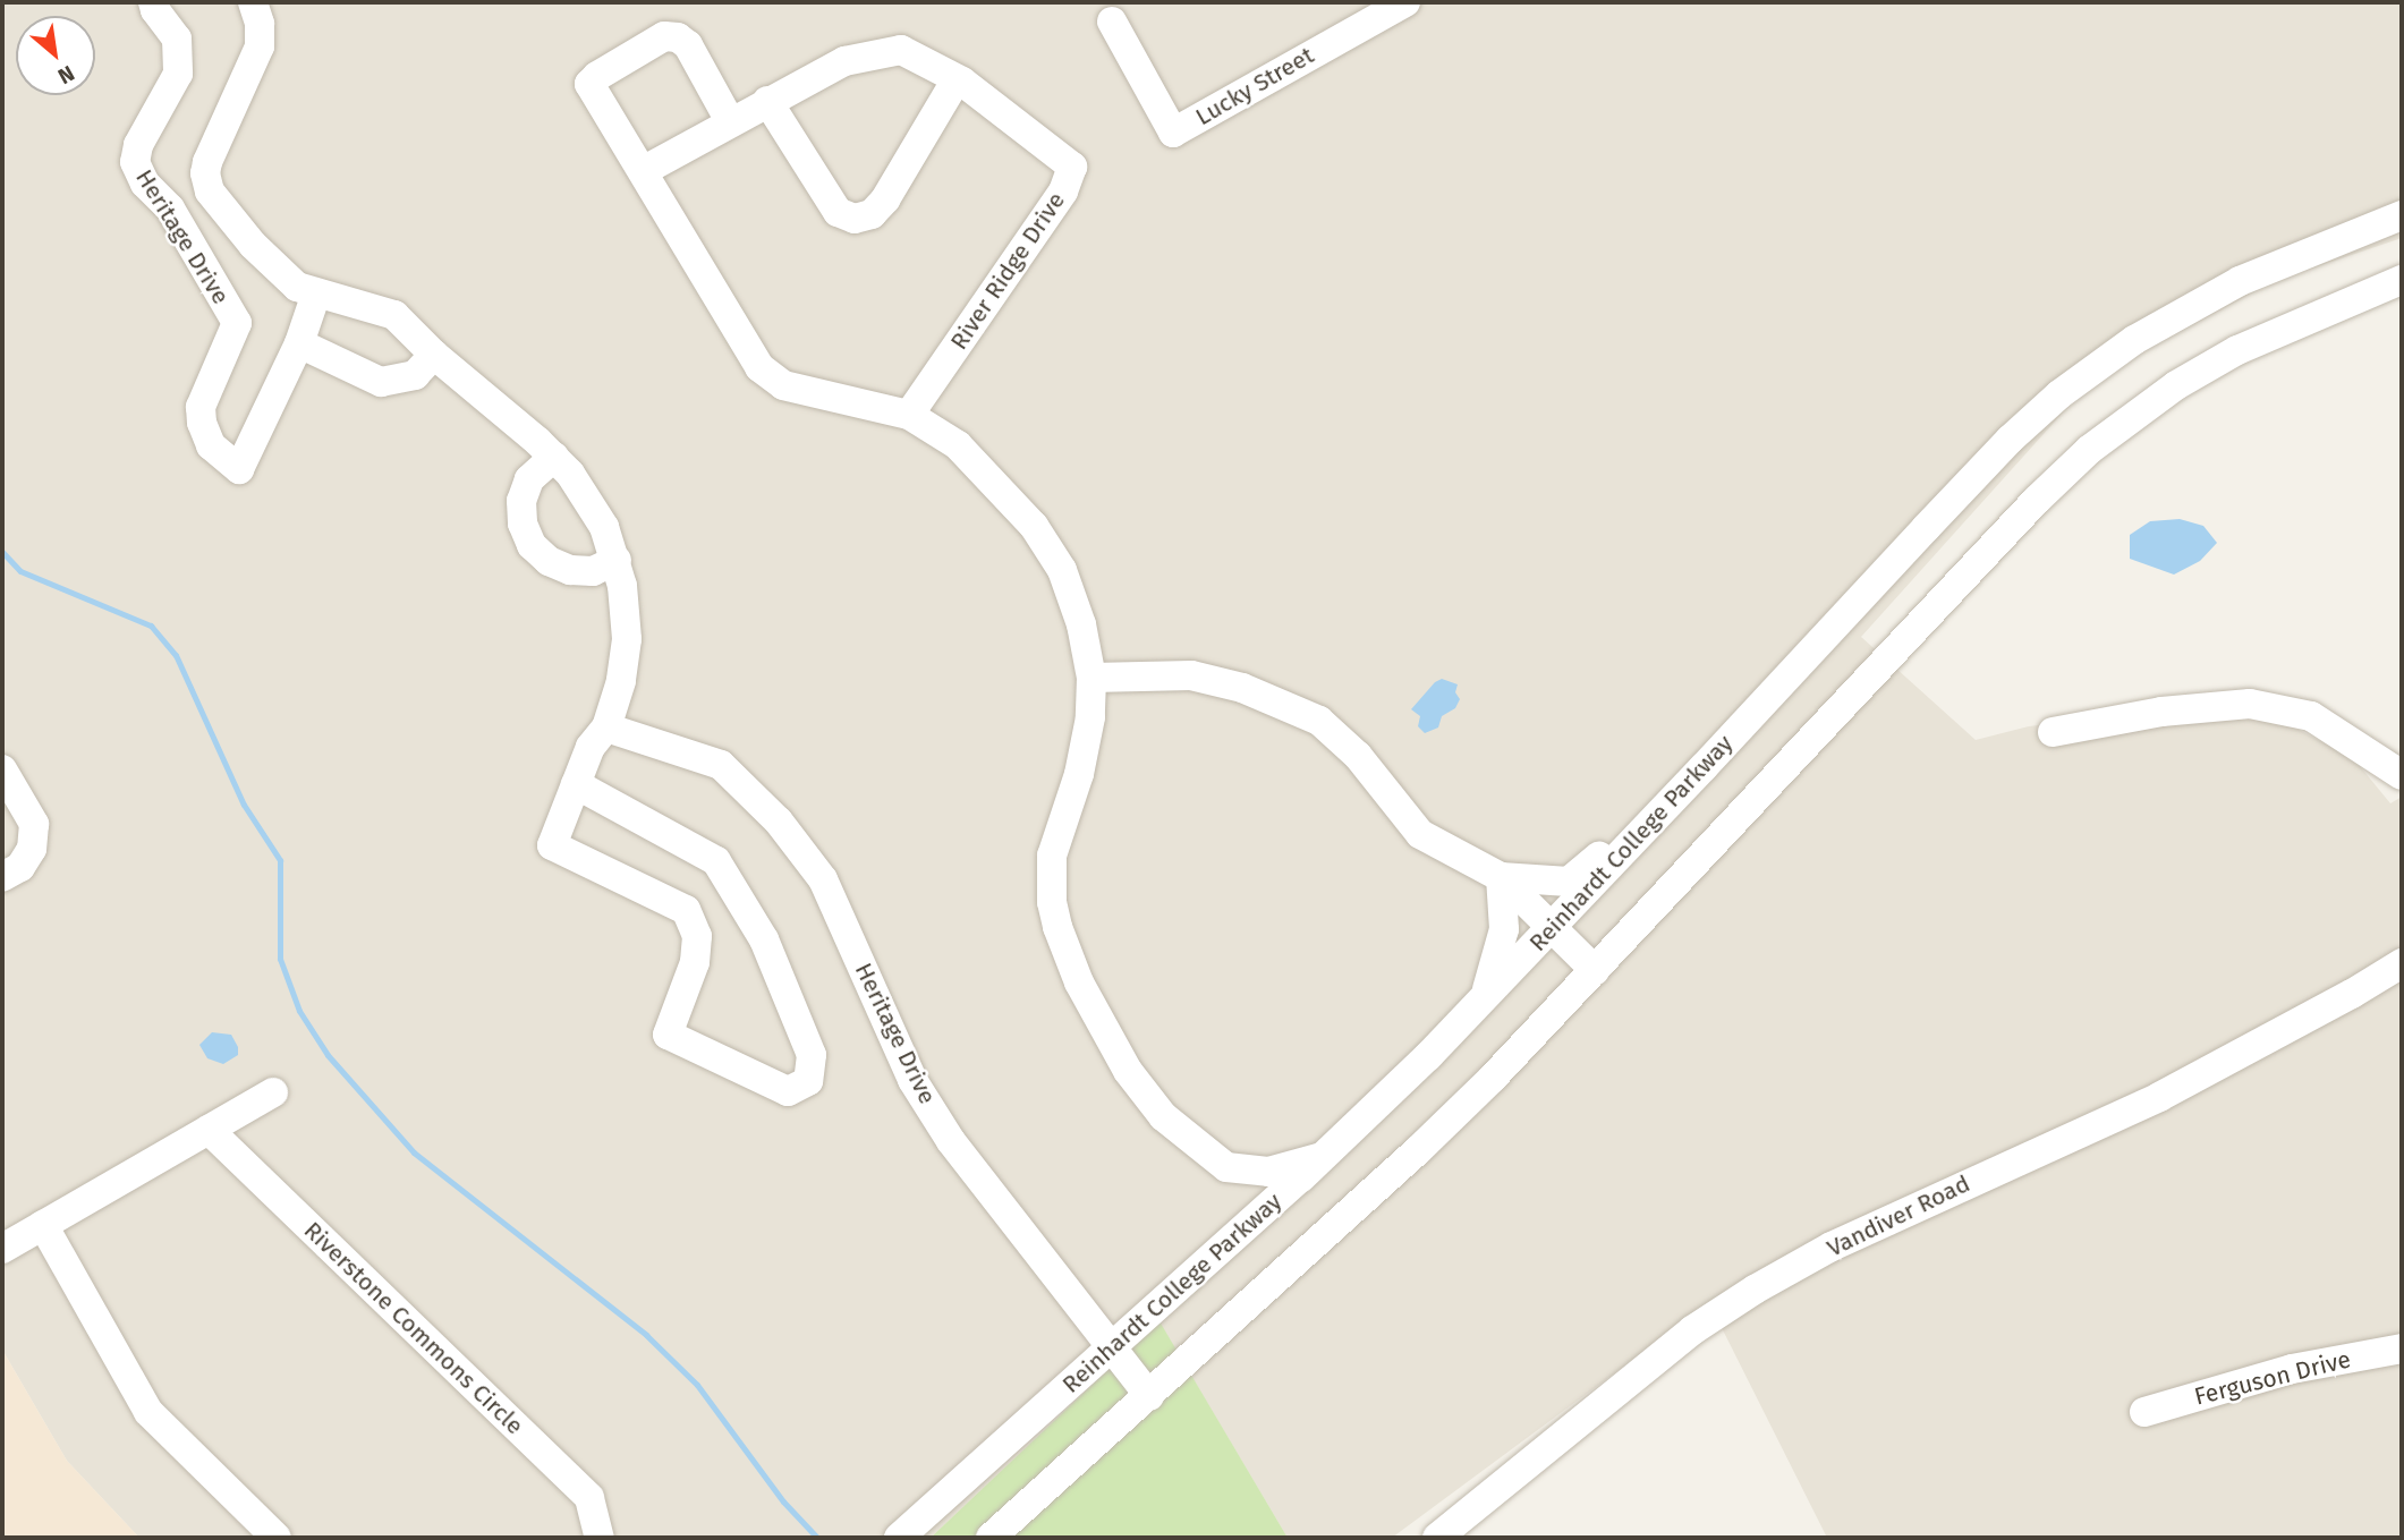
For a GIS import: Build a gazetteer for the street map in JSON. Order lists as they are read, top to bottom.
{
  "streets": {
    "street": [
      "Lucky Street",
      "Heritage Drive",
      "River Ridge Drive",
      "Reinhardt College Parkway",
      "Vandiver Road",
      "Riverstone Commons Circle",
      "Ferguson Drive"
    ]
  },
  "crossings": [
    ["Heritage Drive", "Reinhardt College Parkway"]
  ],
  "north": "bottom right"
}
